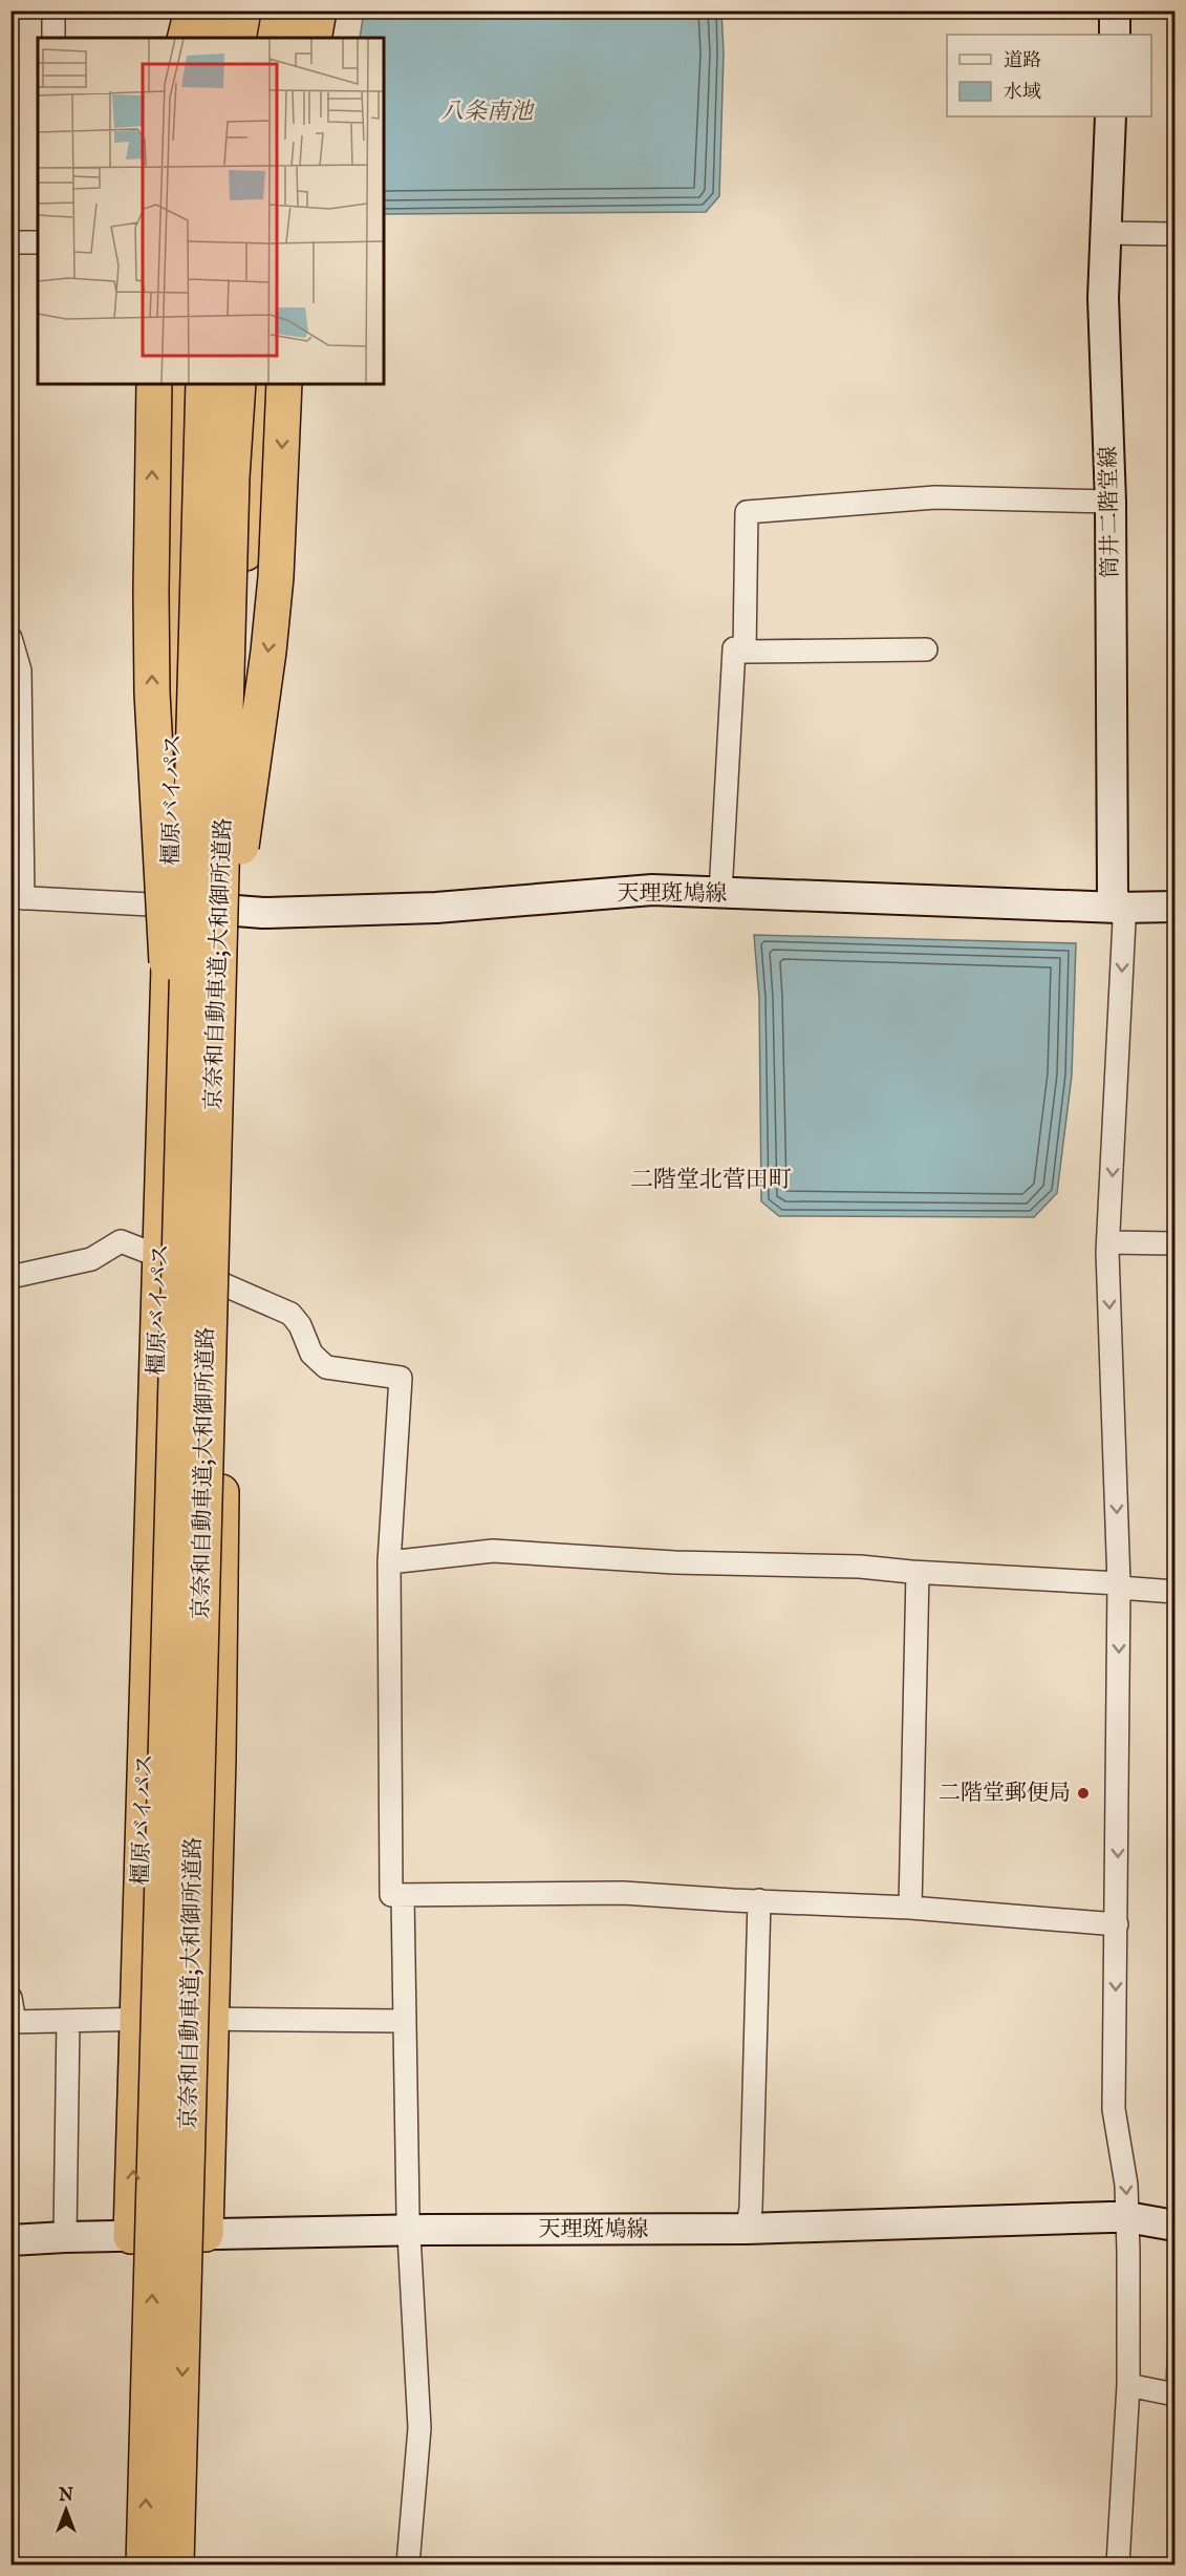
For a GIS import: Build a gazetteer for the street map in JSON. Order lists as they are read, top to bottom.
{
  "streets": {
    "highway": ["橿原バイパス", "京奈和自動車道;大和御所道路"],
    "main road": ["筒井二階堂線", "天理斑鳩線"]
  },
  "crossings": [
    ["筒井二階堂線", "天理斑鳩線"],
    ["橿原バイパス", "天理斑鳩線"]
  ],
  "districts": ["二階堂北菅田町"],
  "water": ["八条南池"],
  "places": ["二階堂郵便局"],
  "legend": ["道路", "水域"],
  "north": "top"
}
